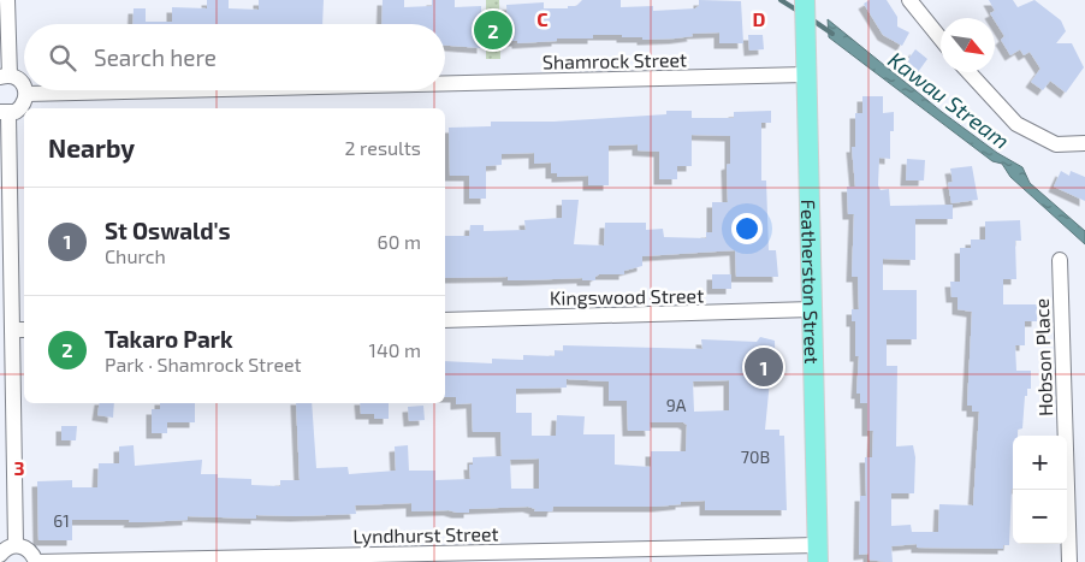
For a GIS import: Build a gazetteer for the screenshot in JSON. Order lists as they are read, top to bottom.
{
  "streets": {
    "main road": ["Featherston Street"],
    "street": [
      "Shamrock Street",
      "Kingswood Street",
      "Hobson Place",
      "Lyndhurst Street"
    ]
  },
  "crossings": [
    ["Shamrock Street", "Featherston Street"],
    ["Featherston Street", "Kingswood Street"],
    ["Featherston Street", "Lyndhurst Street"]
  ],
  "water": ["Kawau Stream"],
  "house_numbers": ["9A", "70B", "61"],
  "north": "bottom right",
  "page": {
    "pins": ["2", "1"],
    "search": "Search here",
    "heading": ["Nearby", "2 results"],
    "list": [
      {
        "mark": "1",
        "name": "St Oswald's",
        "note": "Church",
        "value": "60 m"
      },
      {
        "mark": "2",
        "name": "Takaro Park",
        "note": "Park · Shamrock Street",
        "value": "140 m"
      }
    ],
    "map_buttons": ["+", "−"]
  },
  "grid": {
    "columns": ["C", "D"],
    "rows": ["3"]
  }
}
